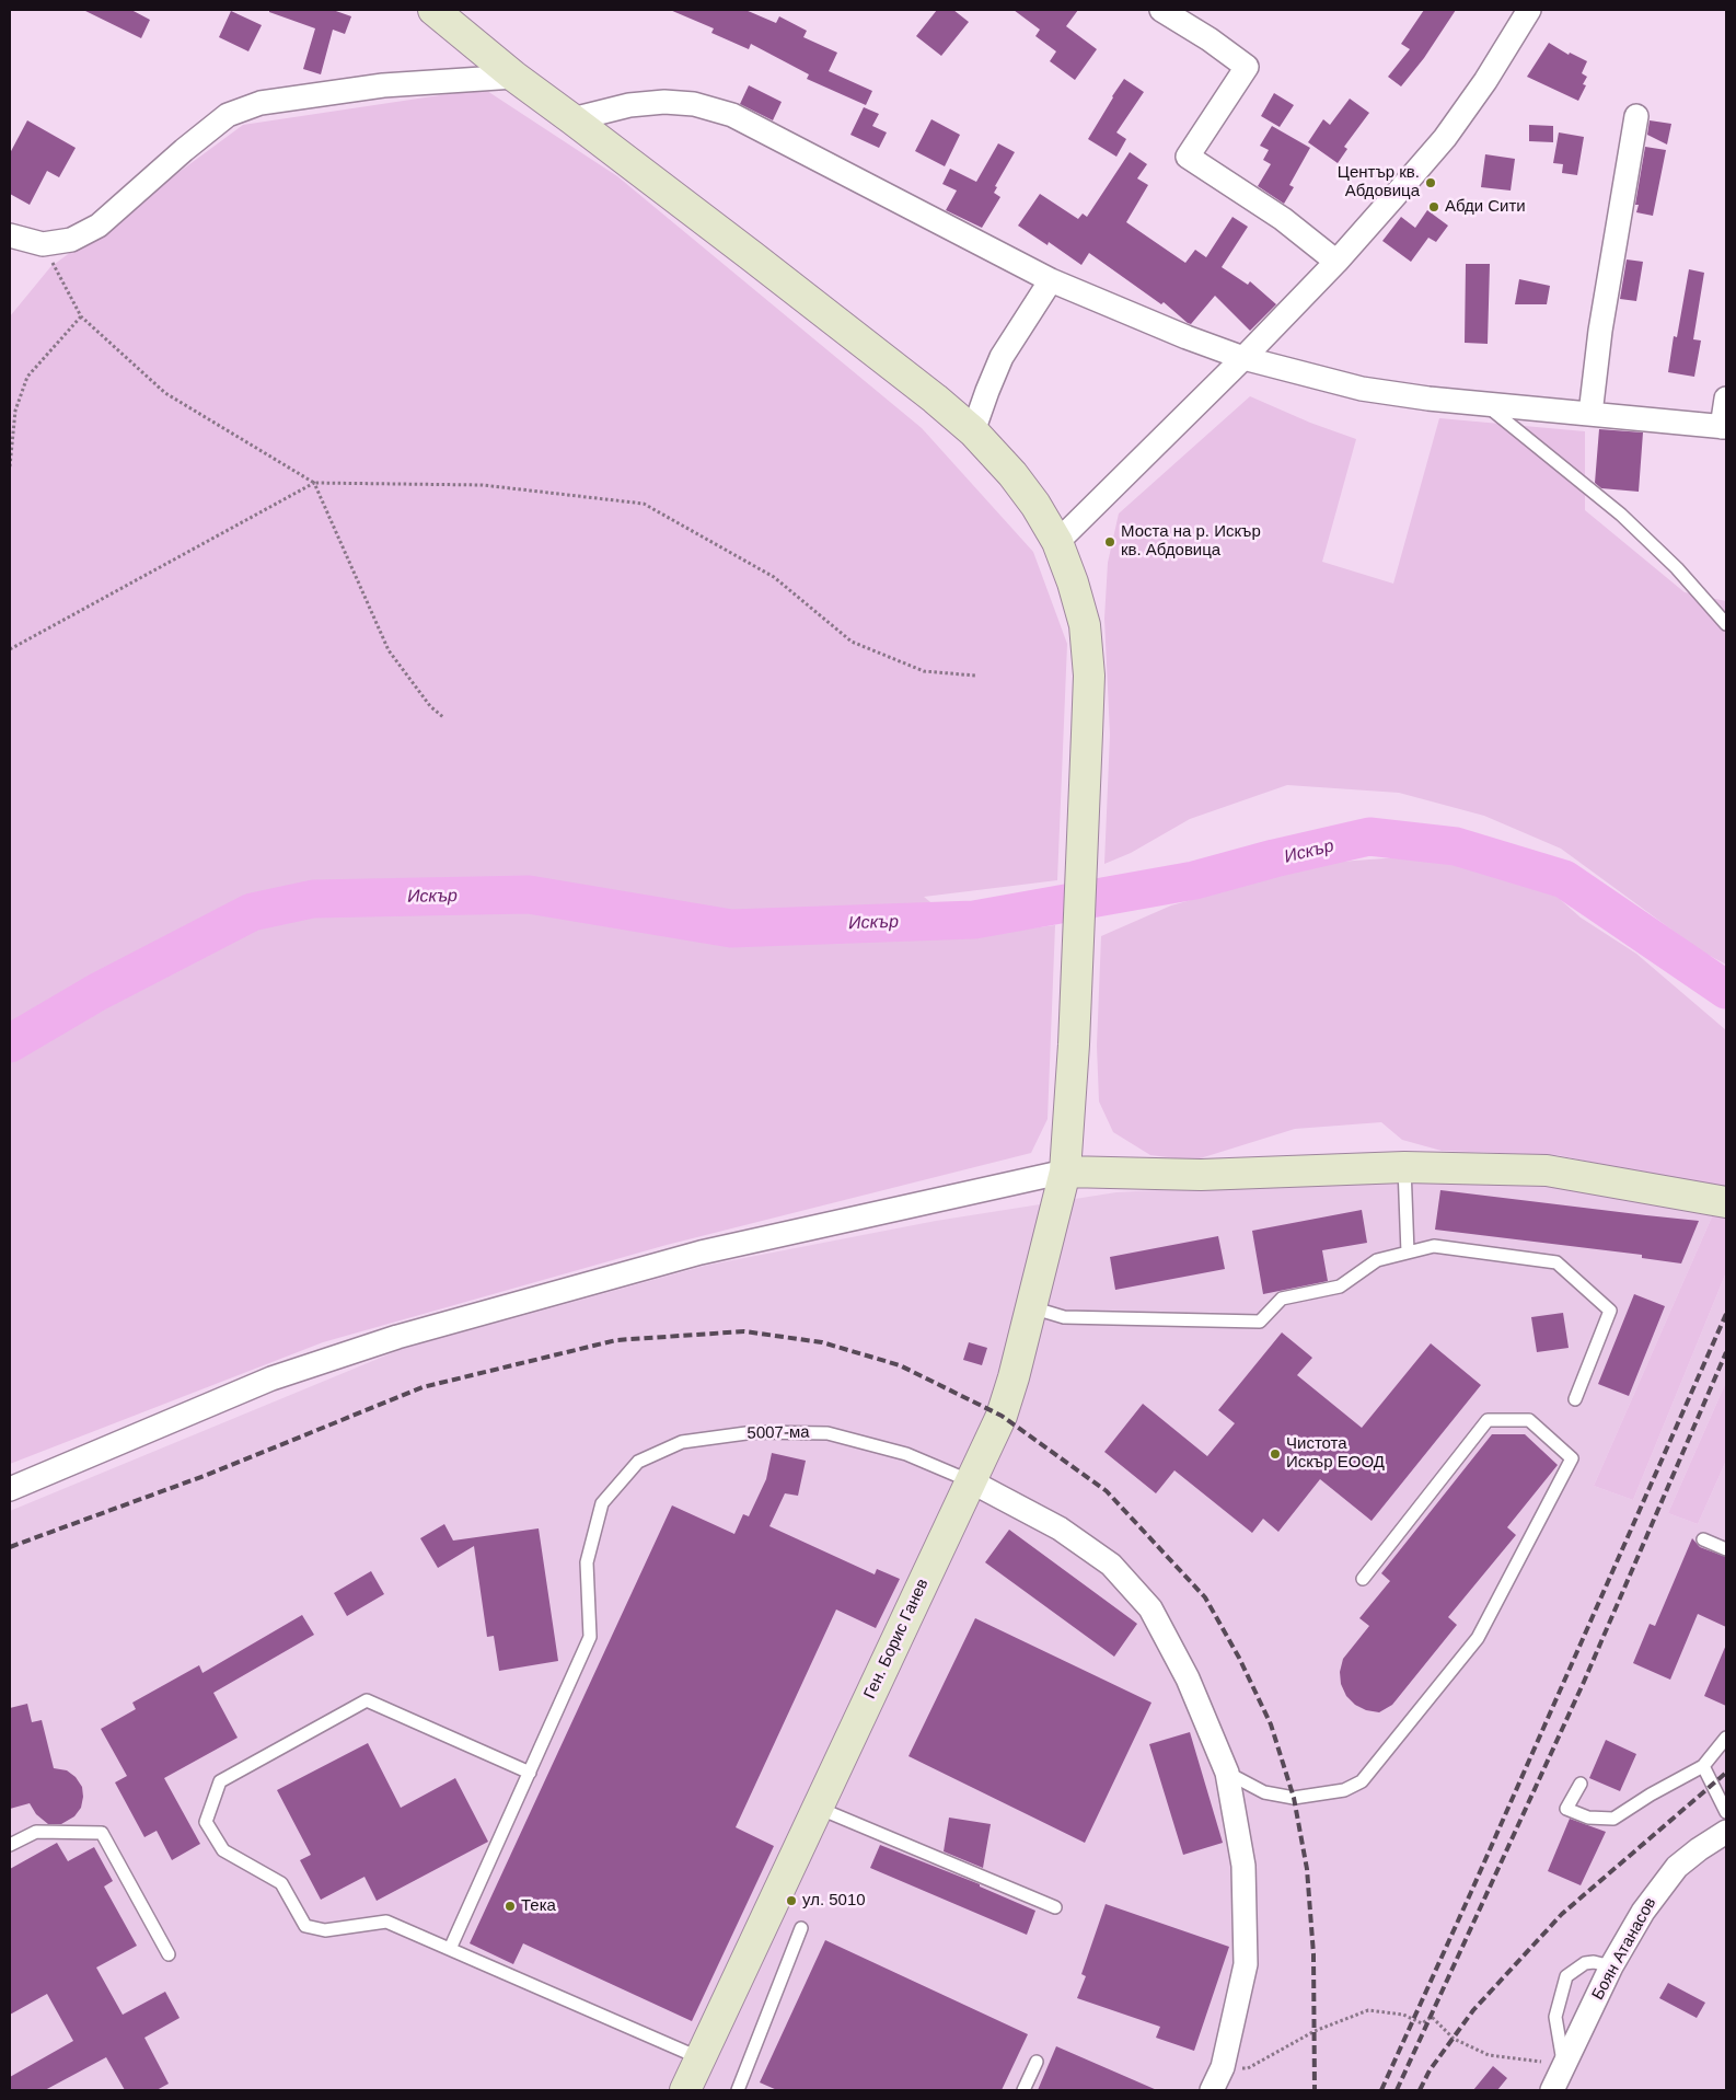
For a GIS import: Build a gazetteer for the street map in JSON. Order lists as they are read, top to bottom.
{
  "streets": {
    "street": ["Ген. Борис Ганев", "Боян Атанасов"],
    "lane": ["5007-ма"]
  },
  "crossings": [
    ["5007-ма", "Ген. Борис Ганев"]
  ],
  "water": ["Искър"],
  "places": [
    "Център кв. Абдовица",
    "Абди Сити",
    "Моста на р. Искър кв. Абдовица",
    "Чистота Искър ЕООД",
    "ул. 5010",
    "Тека"
  ]
}
